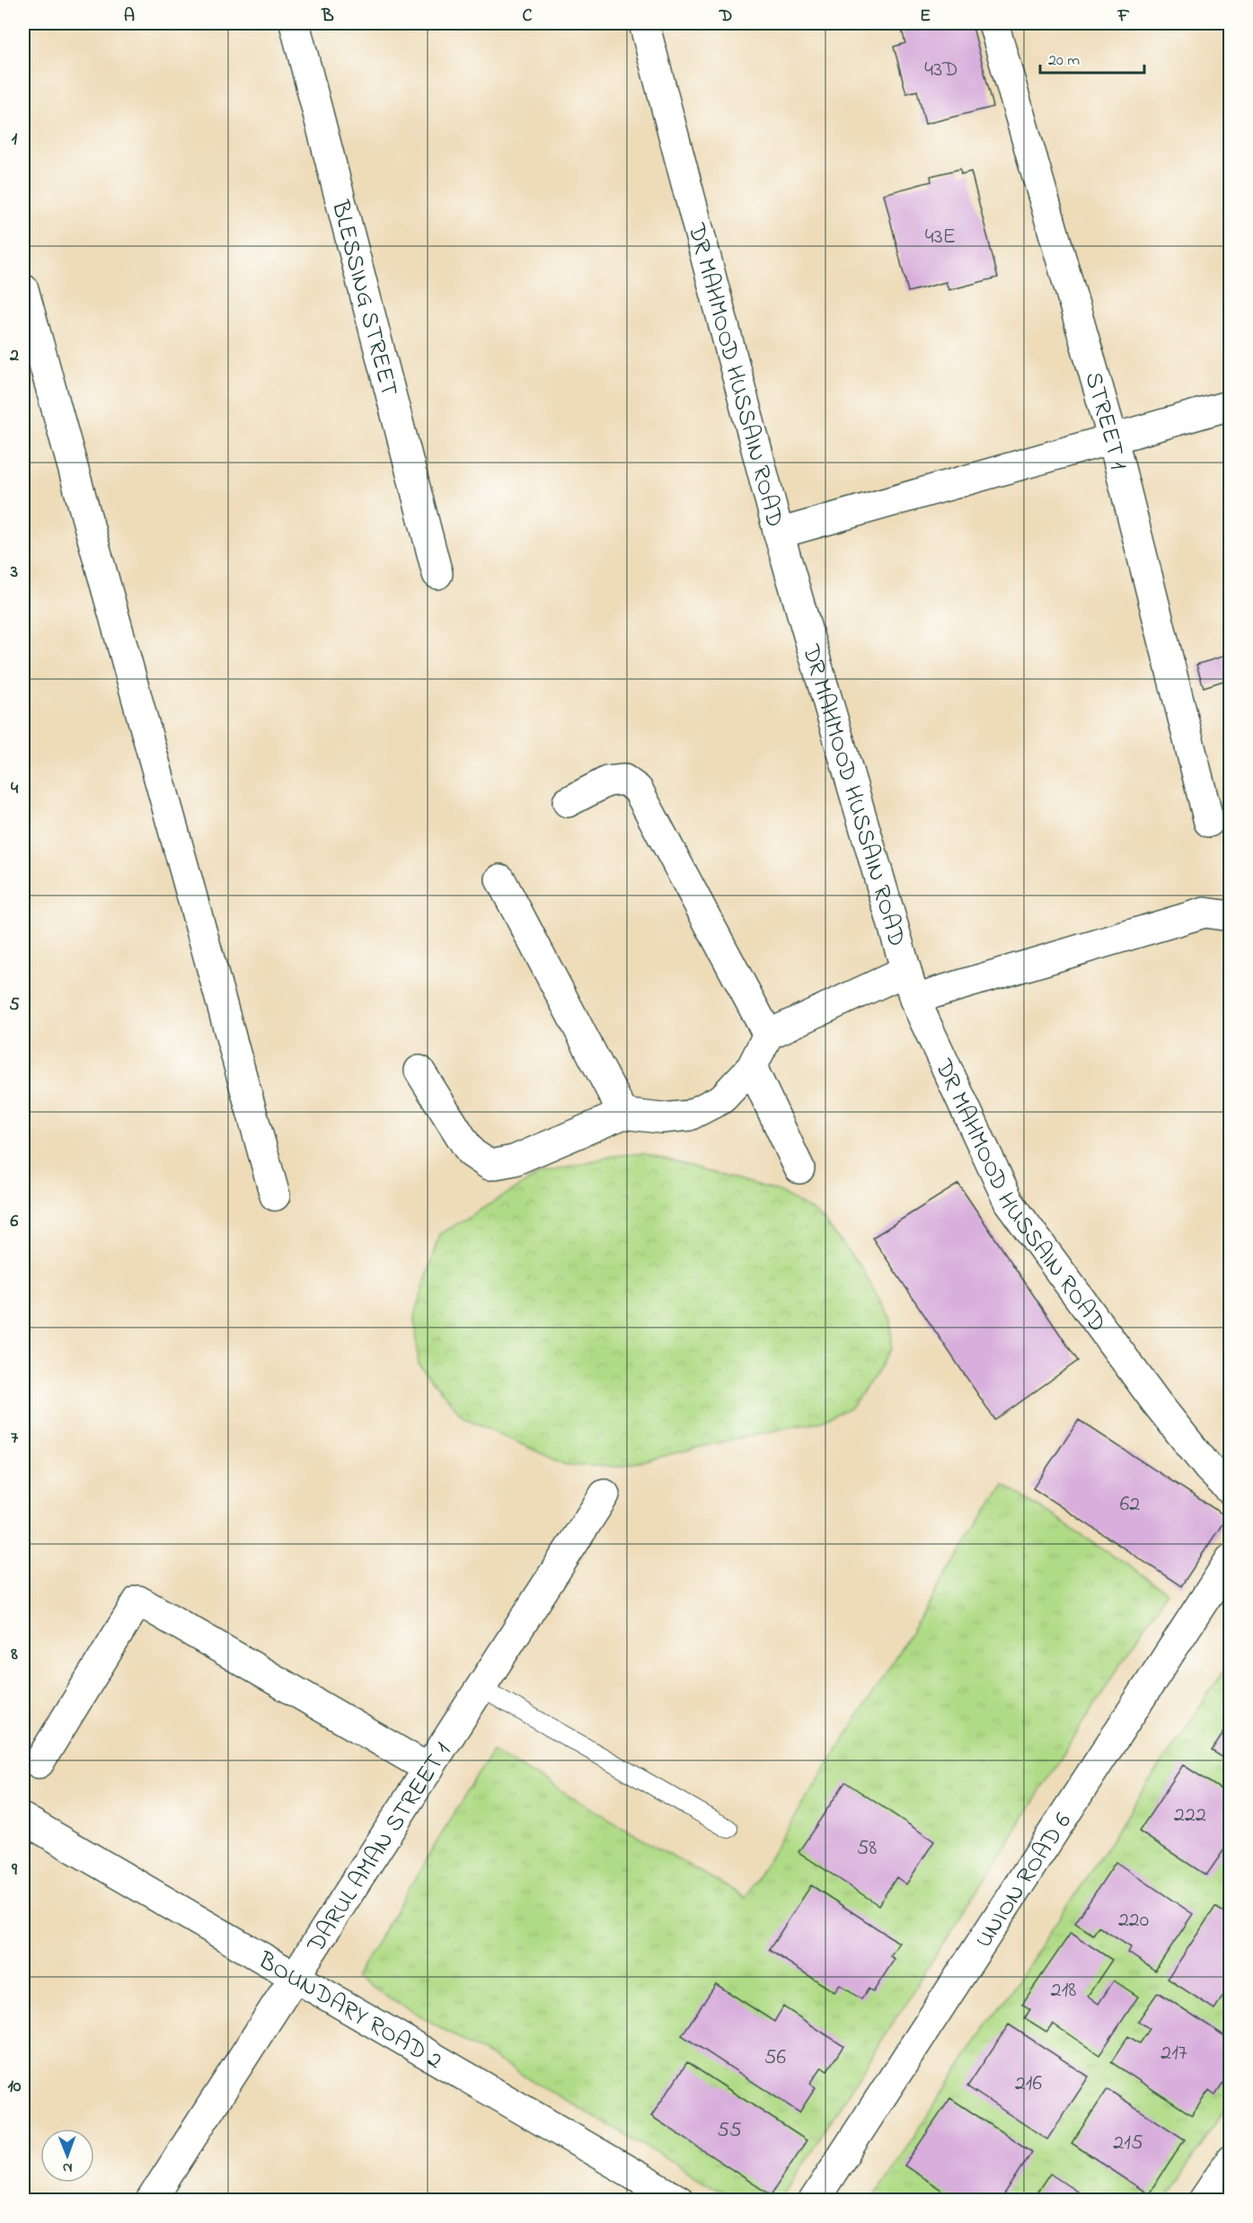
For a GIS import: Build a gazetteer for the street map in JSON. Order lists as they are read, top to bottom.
{
  "streets": {
    "street": [
      "BLESSING STREET",
      "DR MAHMOOD HUSSAIN ROAD",
      "STREET 1",
      "DARUL AMAN STREET 1",
      "UNION ROAD 6",
      "BOUNDARY ROAD 2"
    ]
  },
  "crossings": [
    ["DARUL AMAN STREET 1", "BOUNDARY ROAD 2"]
  ],
  "house_numbers": [
    "43D",
    "43E",
    "62",
    "222",
    "58",
    "220",
    "218",
    "217",
    "56",
    "216",
    "55",
    "215"
  ],
  "scale_bar": "20 m",
  "north": "bottom",
  "grid": {
    "columns": [
      "A",
      "B",
      "C",
      "D",
      "E",
      "F"
    ],
    "rows": [
      "1",
      "2",
      "3",
      "4",
      "5",
      "6",
      "7",
      "8",
      "9",
      "10"
    ]
  }
}
